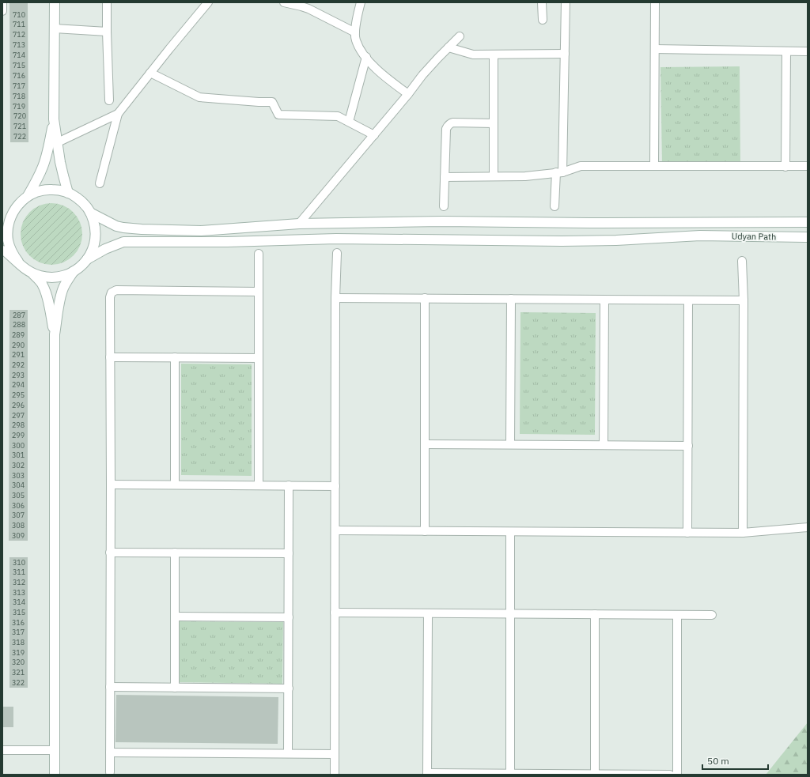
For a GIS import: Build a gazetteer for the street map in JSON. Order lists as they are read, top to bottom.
{
  "streets": {
    "main road": ["Udyan Path"]
  },
  "house_numbers": [
    "710",
    "711",
    "712",
    "713",
    "714",
    "715",
    "716",
    "717",
    "718",
    "719",
    "720",
    "721",
    "722",
    "287",
    "288",
    "289",
    "290",
    "291",
    "292",
    "293",
    "294",
    "295",
    "296",
    "297",
    "298",
    "299",
    "300",
    "301",
    "302",
    "303",
    "304",
    "305",
    "306",
    "307",
    "308",
    "309",
    "310",
    "311",
    "312",
    "313",
    "314",
    "315",
    "316",
    "317",
    "318",
    "319",
    "320",
    "321",
    "322"
  ],
  "scale_bar": "50 m"
}
